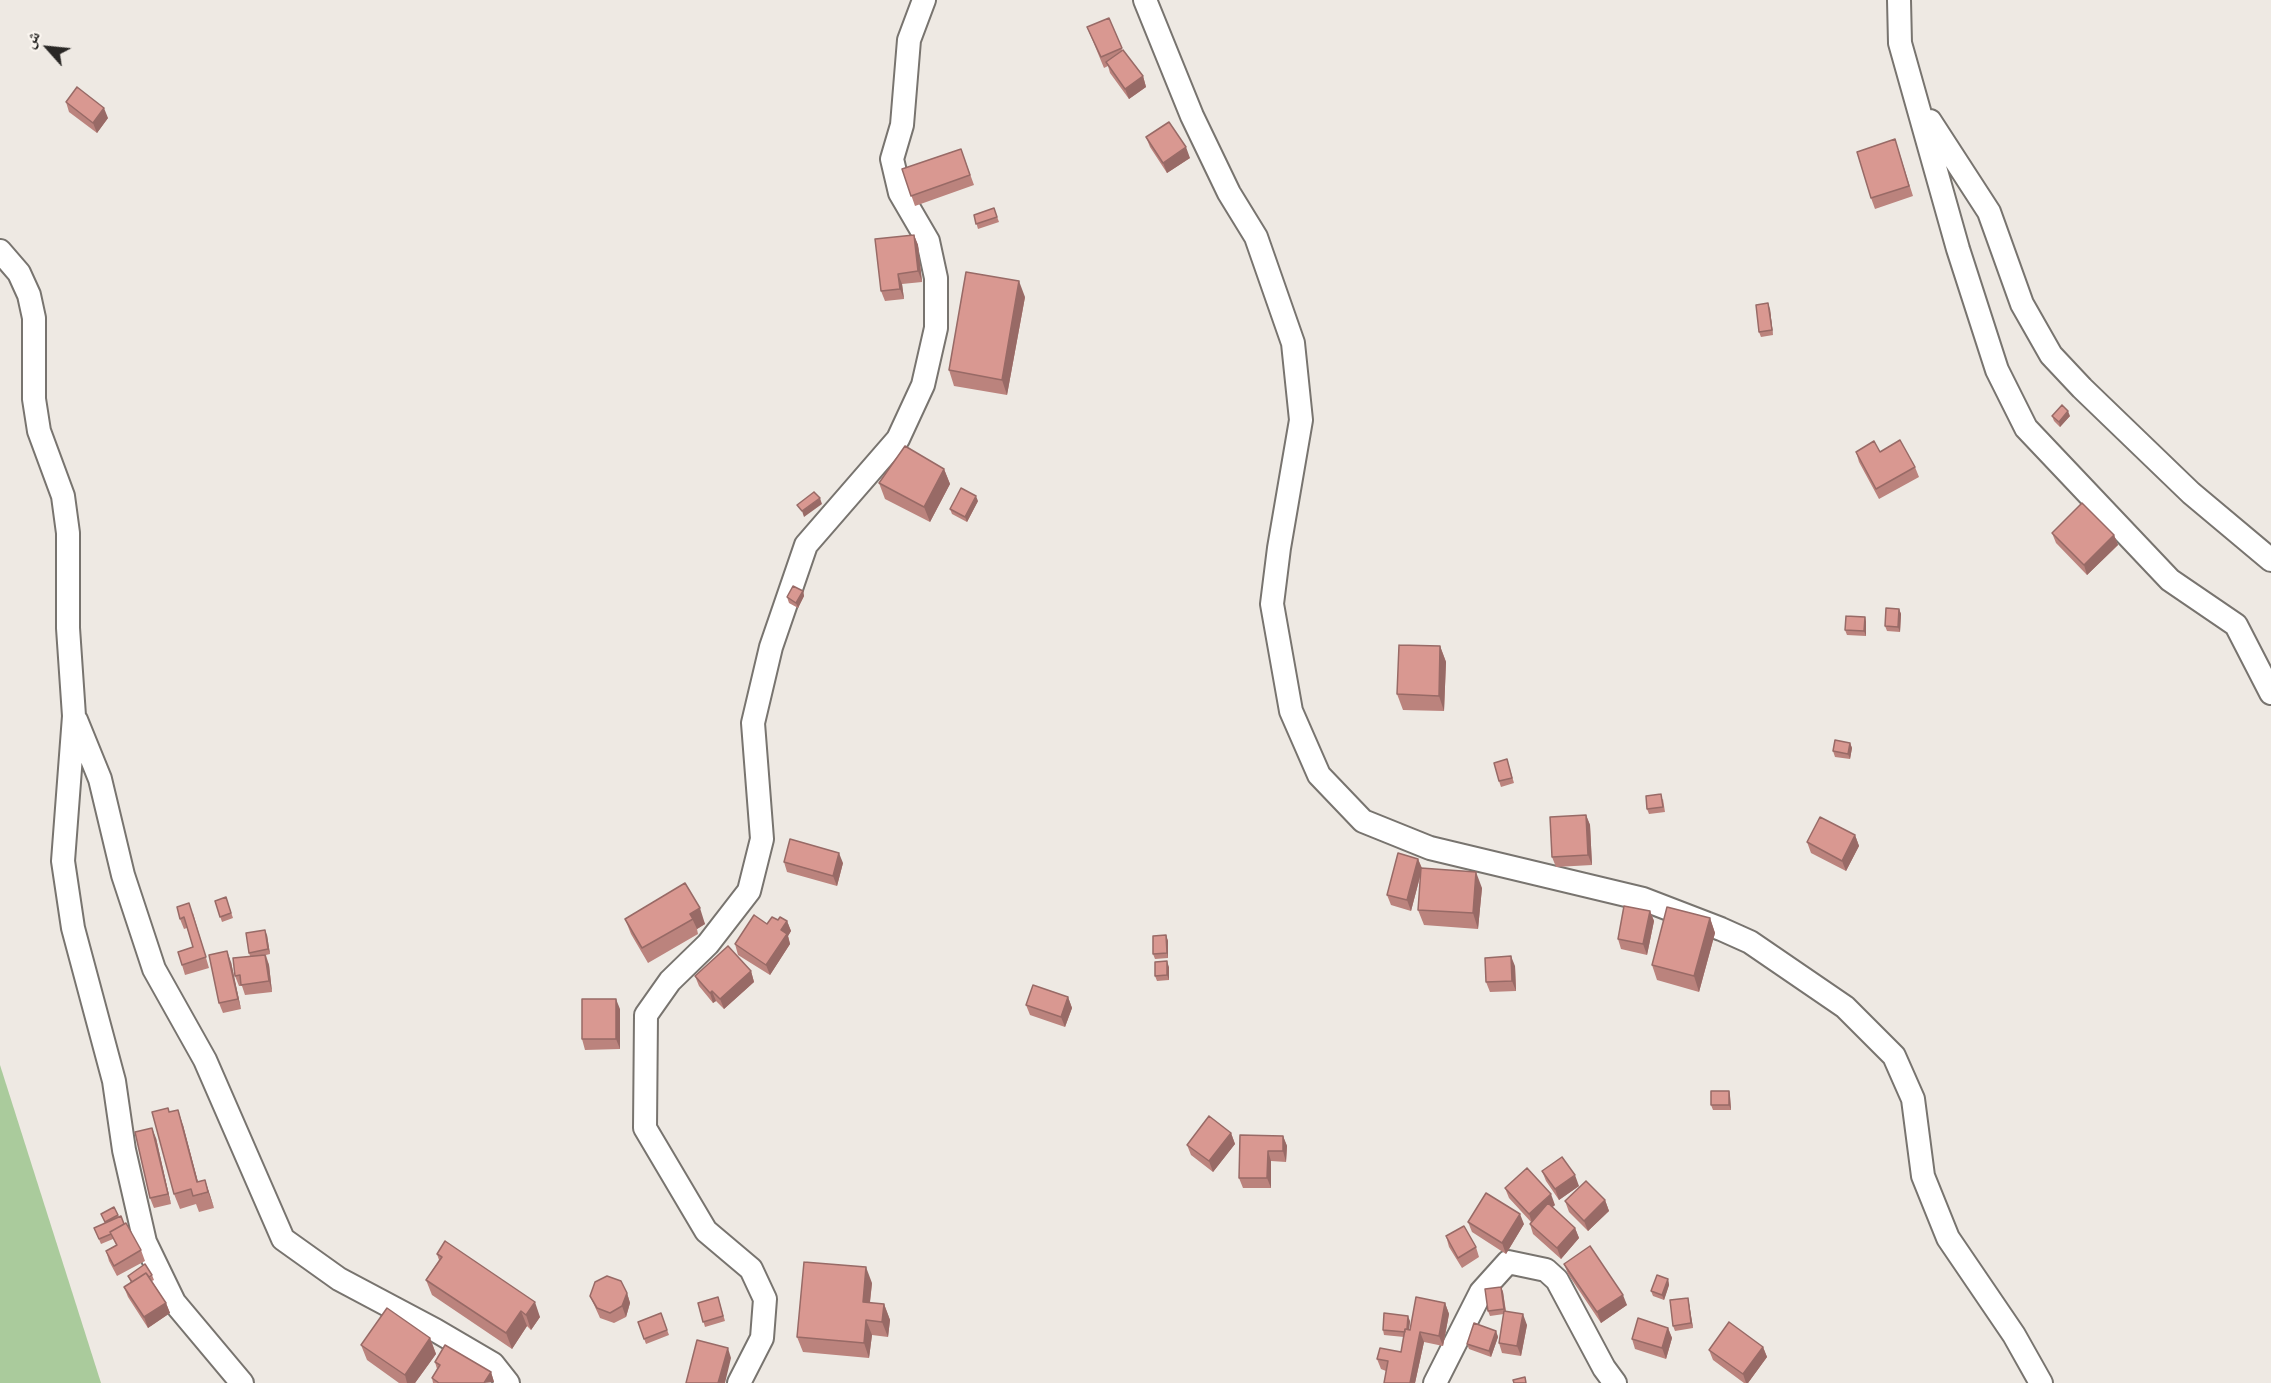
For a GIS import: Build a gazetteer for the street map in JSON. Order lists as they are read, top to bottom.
{
  "north": "top left"
}
